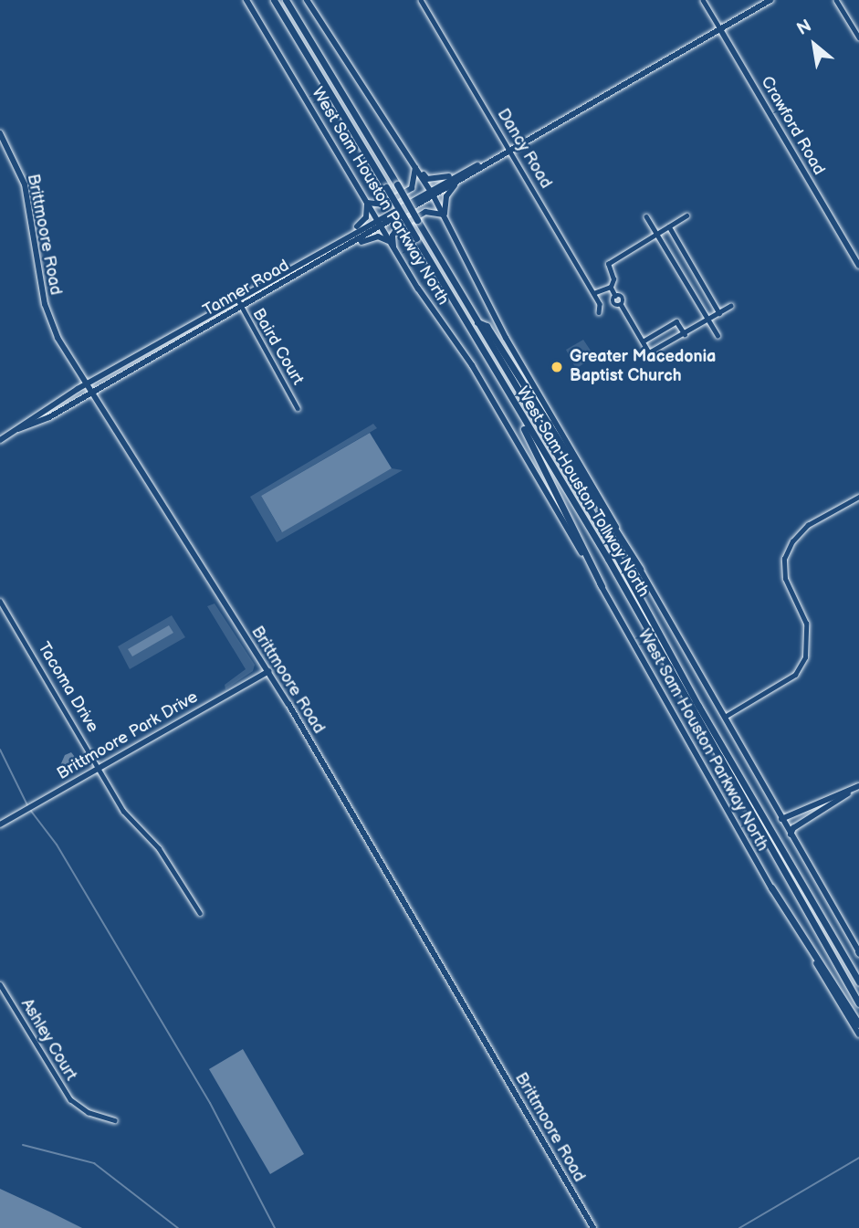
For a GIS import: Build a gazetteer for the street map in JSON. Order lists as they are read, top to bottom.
{
  "streets": {
    "highway": ["West Sam Houston Tollway North"],
    "main road": [
      "Crawford Road",
      "West Sam Houston Parkway North",
      "Brittmoore Road",
      "Tanner Road",
      "Brittmoore Park Drive"
    ],
    "street": [
      "Dancy Road",
      "Baird Court",
      "Tacoma Drive",
      "Ashley Court"
    ]
  },
  "crossings": [
    ["Crawford Road", "Tanner Road"],
    ["Dancy Road", "Tanner Road"],
    ["West Sam Houston Parkway North", "Tanner Road"],
    ["Brittmoore Road", "Tanner Road"],
    ["Brittmoore Road", "Brittmoore Park Drive"],
    ["Tanner Road", "Baird Court"],
    ["Tacoma Drive", "Brittmoore Park Drive"]
  ],
  "places": ["Greater Macedonia Baptist Church"],
  "north": "top left"
}
